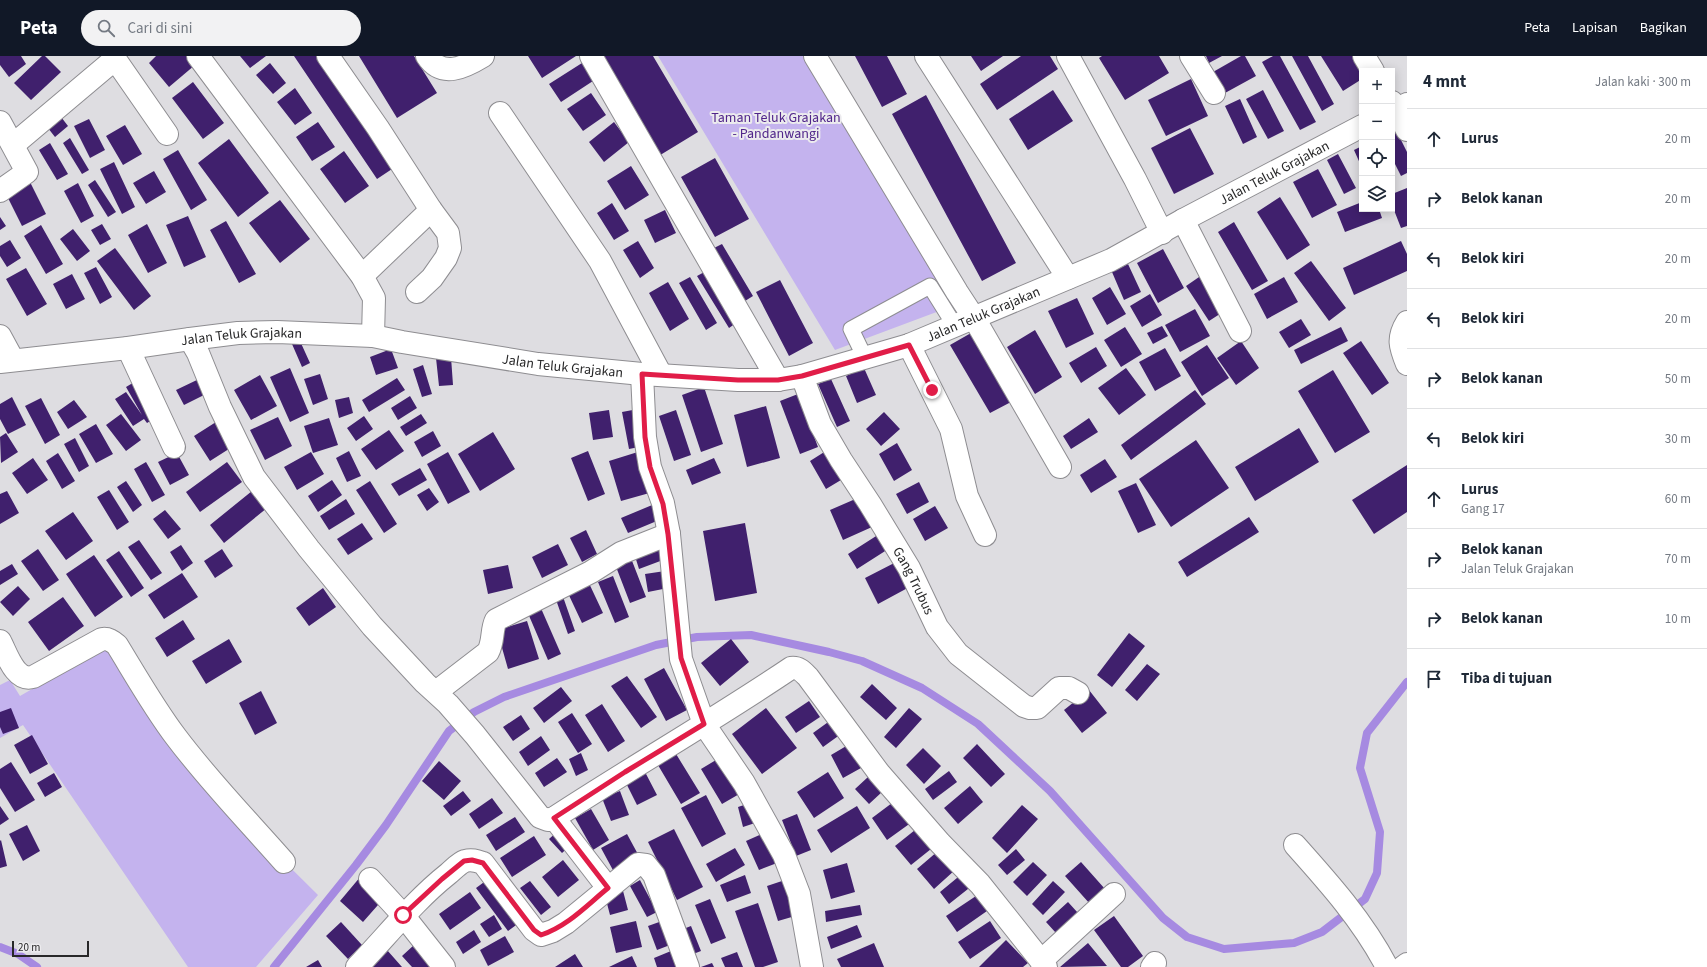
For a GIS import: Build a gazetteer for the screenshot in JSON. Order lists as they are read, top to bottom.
{
  "streets": {
    "street": ["Jalan Teluk Grajakan", "Gang Trubus"]
  },
  "crossings": [
    ["Jalan Teluk Grajakan", "Gang Trubus"]
  ],
  "parks": ["Taman Teluk Grajakan - Pandanwangi"],
  "scale_bar": "20 m",
  "page": {
    "header": "Peta",
    "search": "Cari di sini",
    "nav": ["Peta", "Lapisan", "Bagikan"],
    "heading": ["4 mnt", "Jalan kaki · 300 m"],
    "map_buttons": ["+", "−"],
    "list": [
      ["Lurus", "20 m"],
      ["Belok kanan", "20 m"],
      ["Belok kiri", "20 m"],
      ["Belok kiri", "20 m"],
      ["Belok kanan", "50 m"],
      ["Belok kiri", "30 m"],
      ["Lurus", "Gang 17", "60 m"],
      ["Belok kanan", "Jalan Teluk Grajakan", "70 m"],
      ["Belok kanan", "10 m"],
      "Tiba di tujuan"
    ],
    "scale": "20 m"
  }
}
